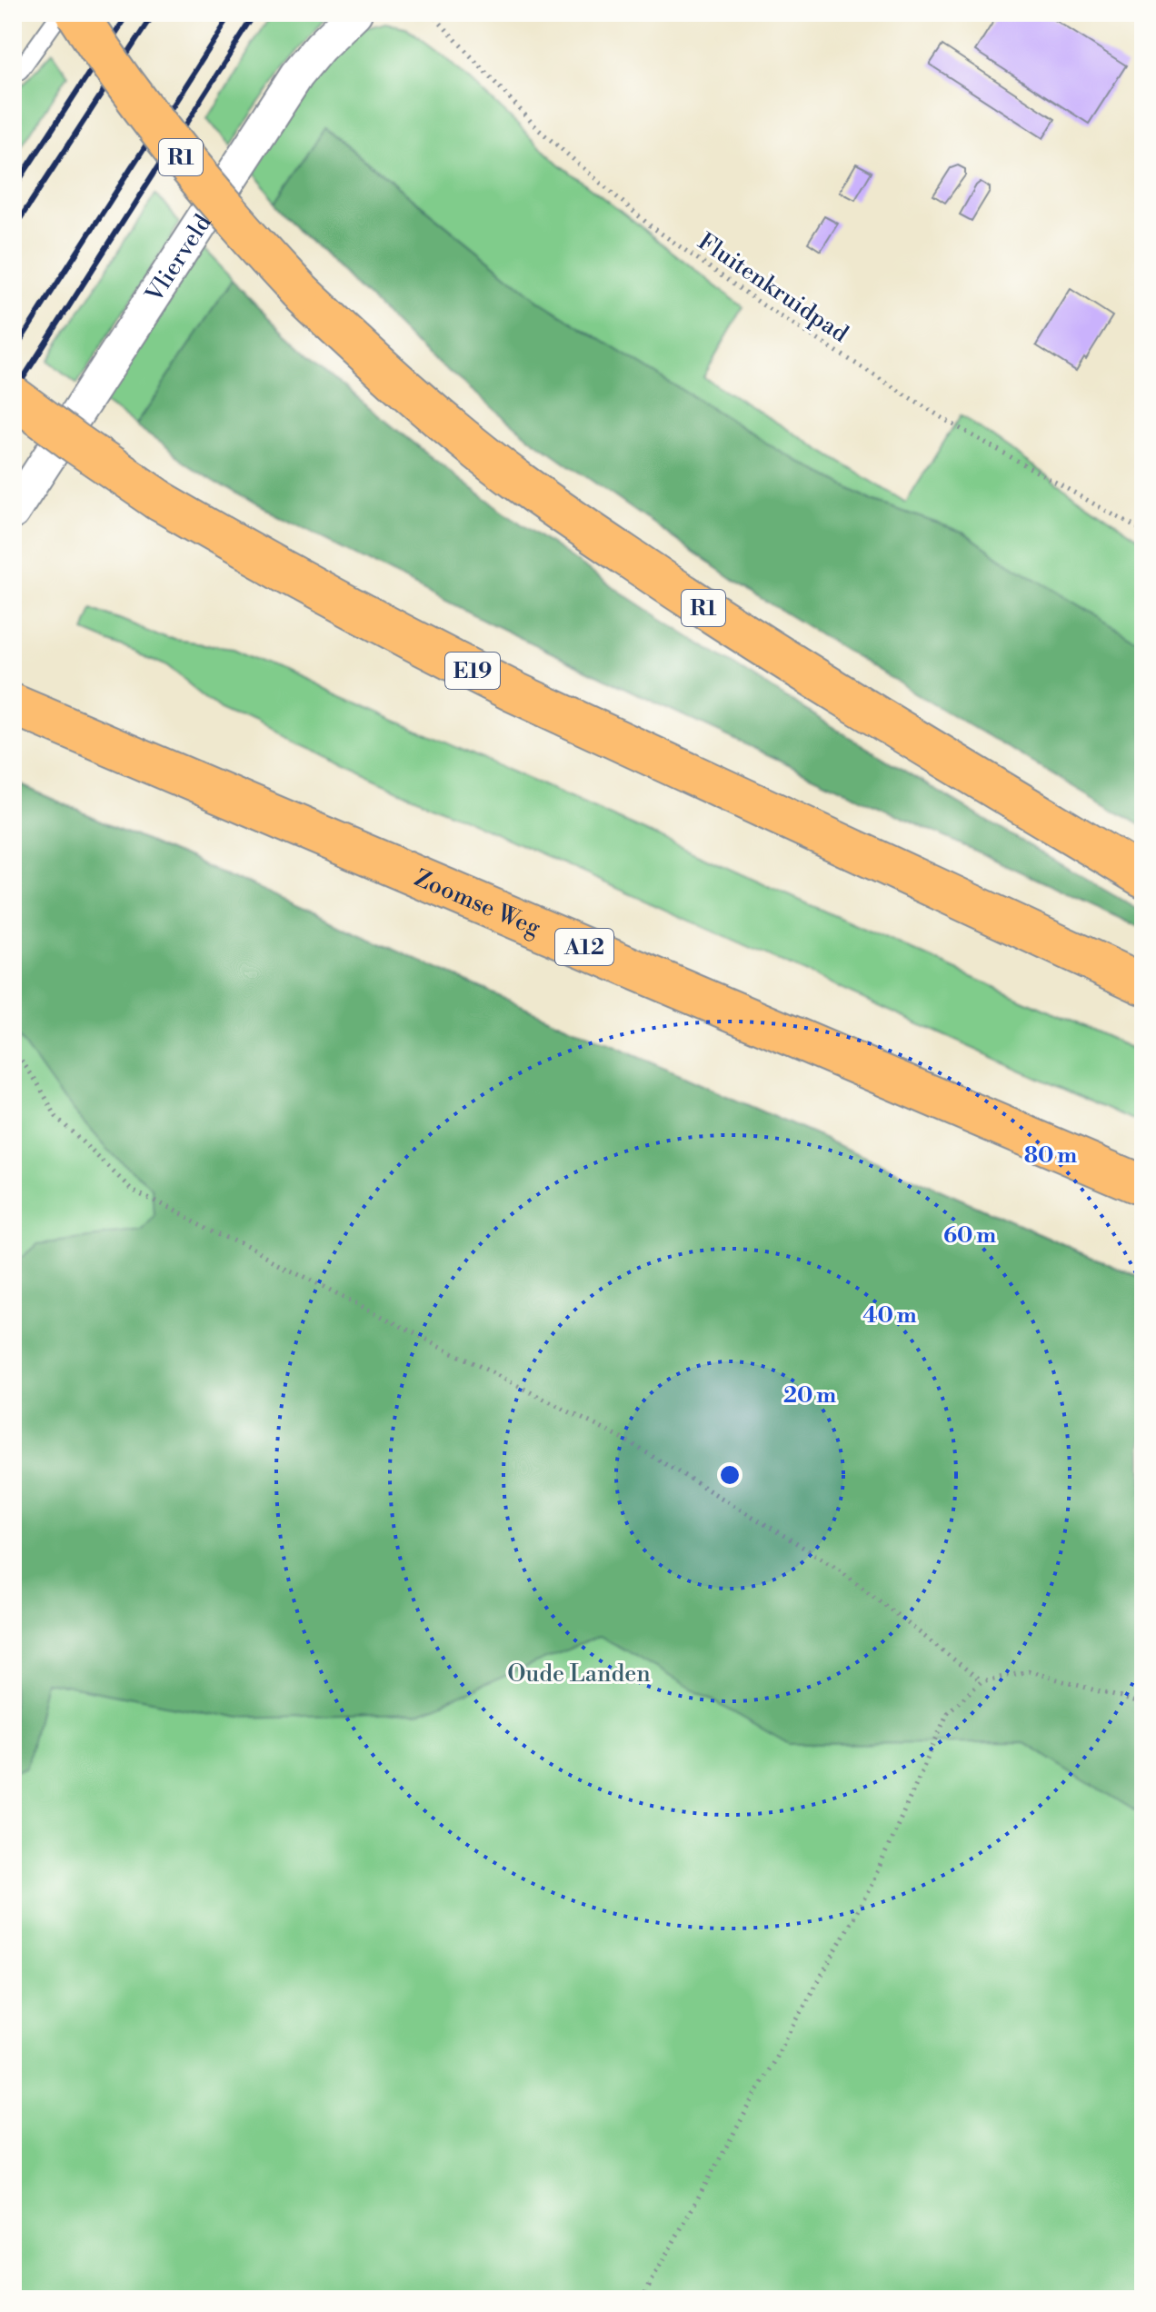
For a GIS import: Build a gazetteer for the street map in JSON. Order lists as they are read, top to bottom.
{
  "streets": {
    "highway": [
      "R1",
      "E19",
      "Zoomse Weg",
      "A12"
    ],
    "street": ["Vlierveld"],
    "path": ["Fluitenkruidpad"]
  },
  "parks": ["Oude Landen"],
  "rings": [
    "80 m",
    "60 m",
    "40 m",
    "20 m"
  ]
}
